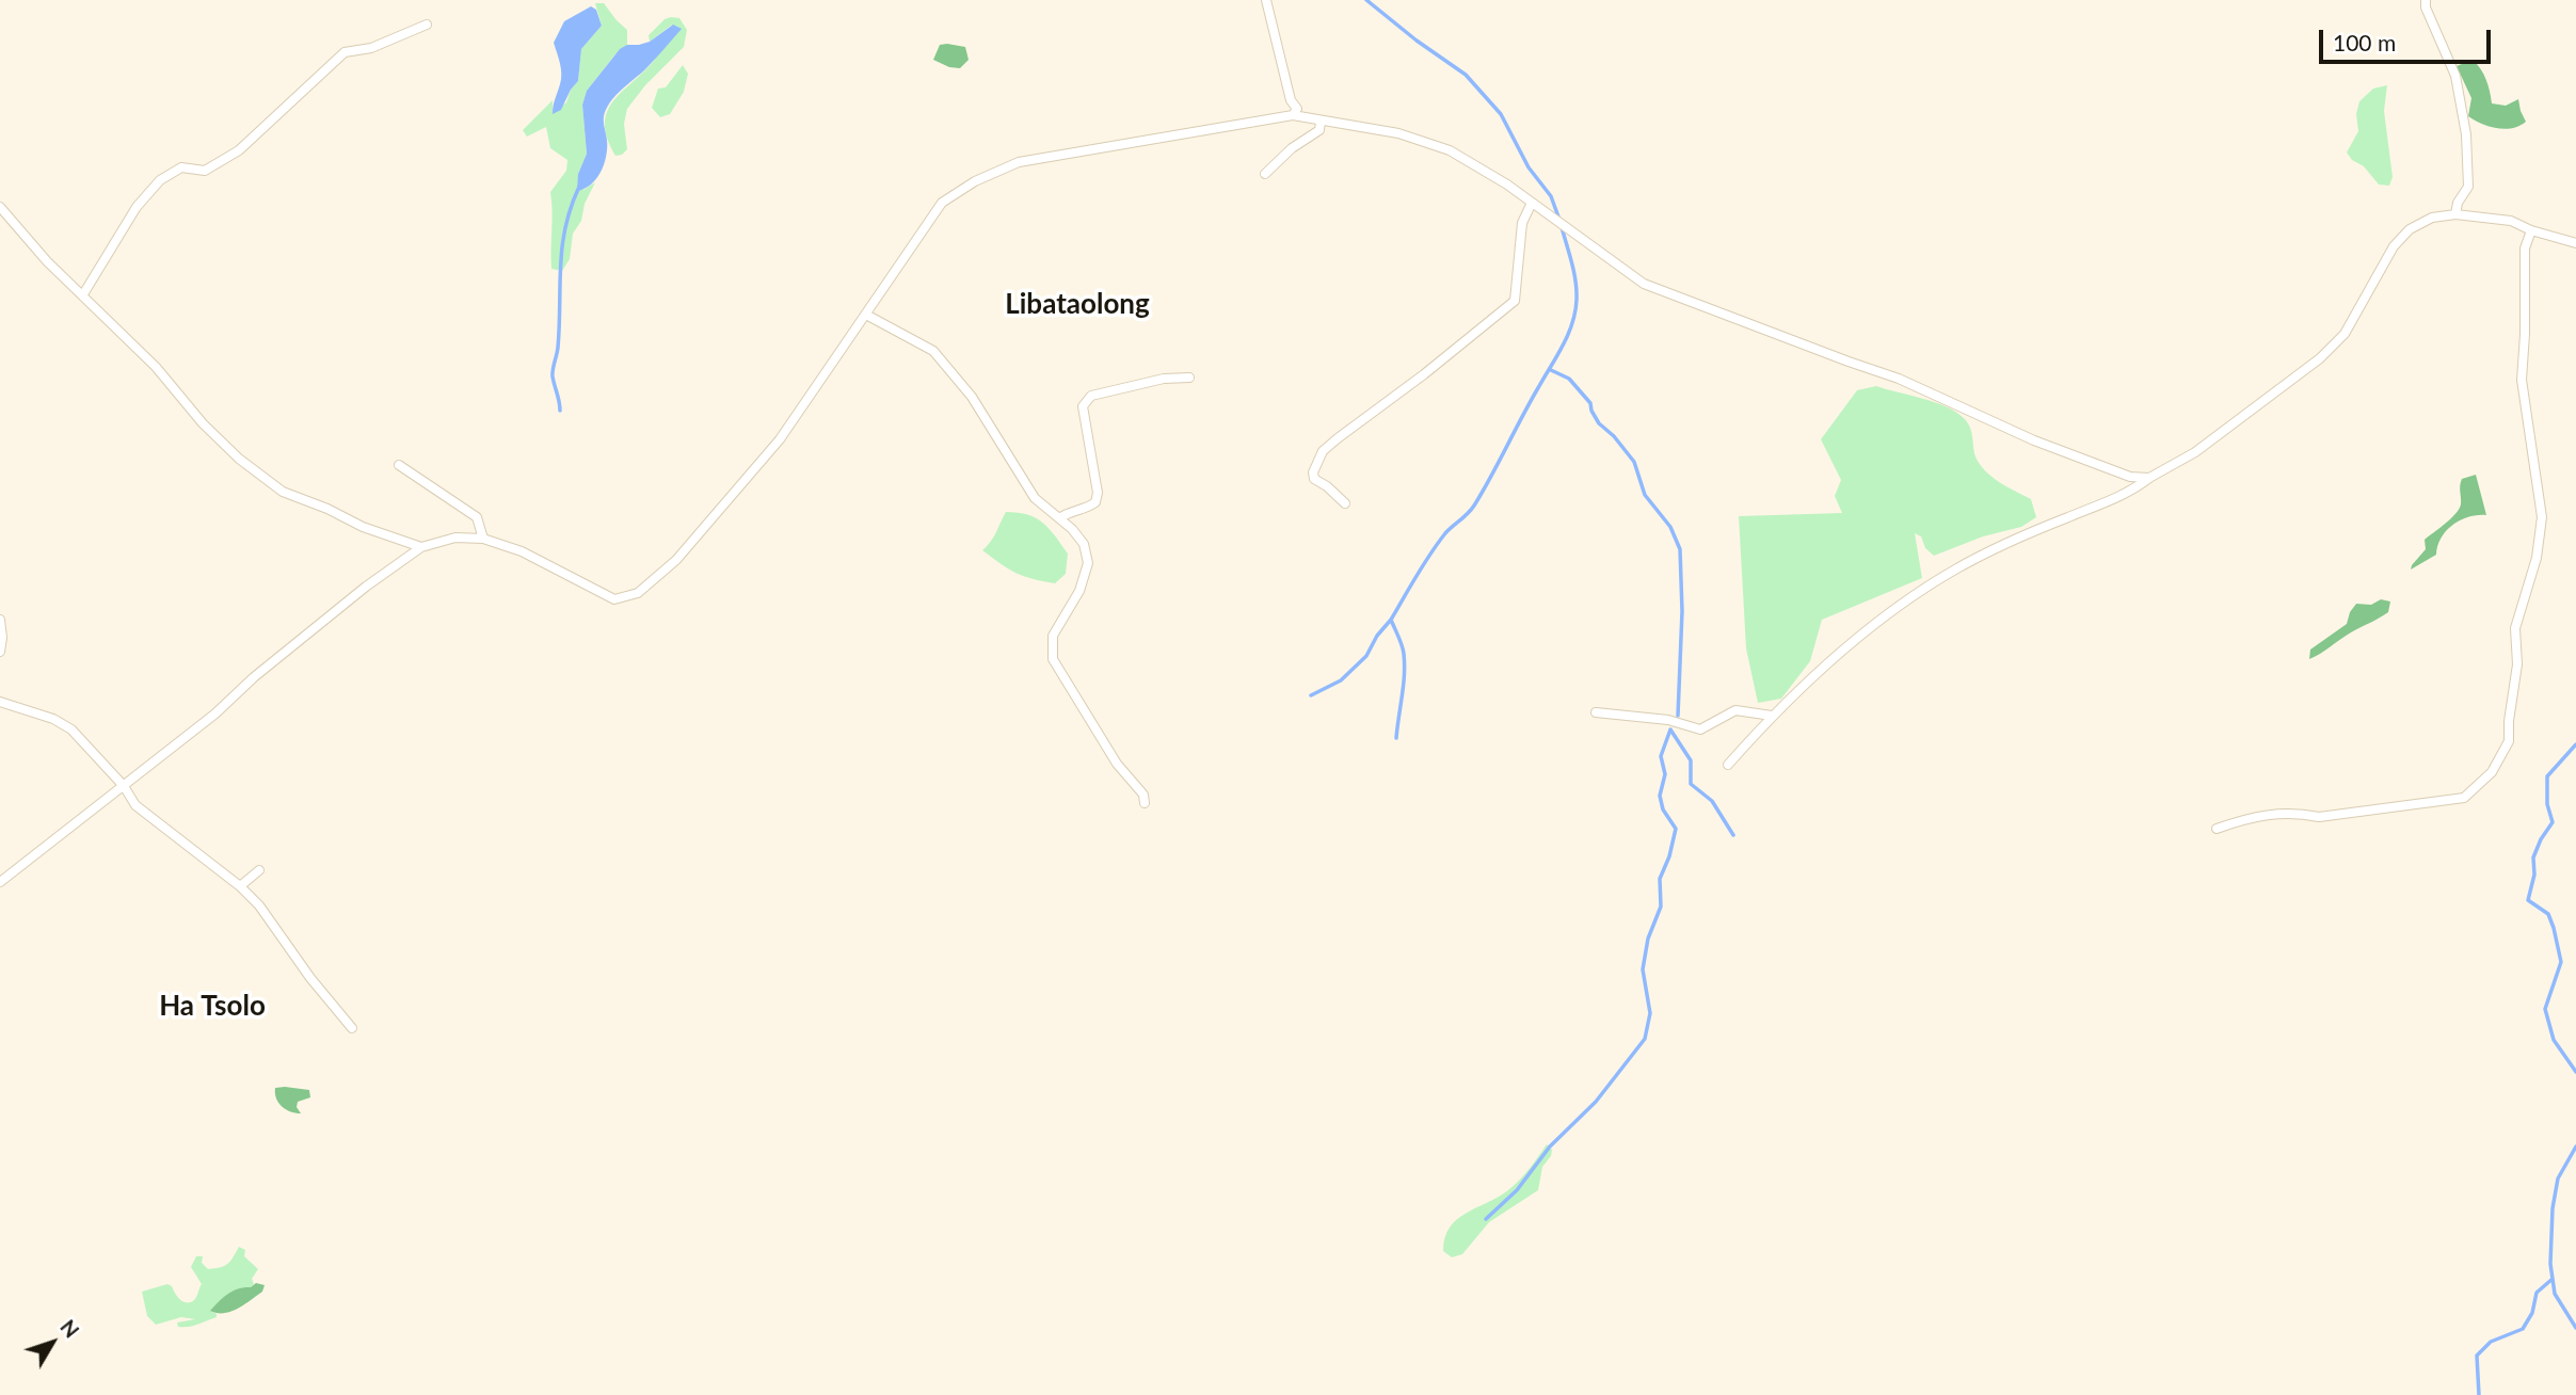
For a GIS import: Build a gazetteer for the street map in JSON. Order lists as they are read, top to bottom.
{
  "districts": ["Libataolong", "Ha Tsolo"],
  "scale_bar": "100 m",
  "north": "top right"
}
